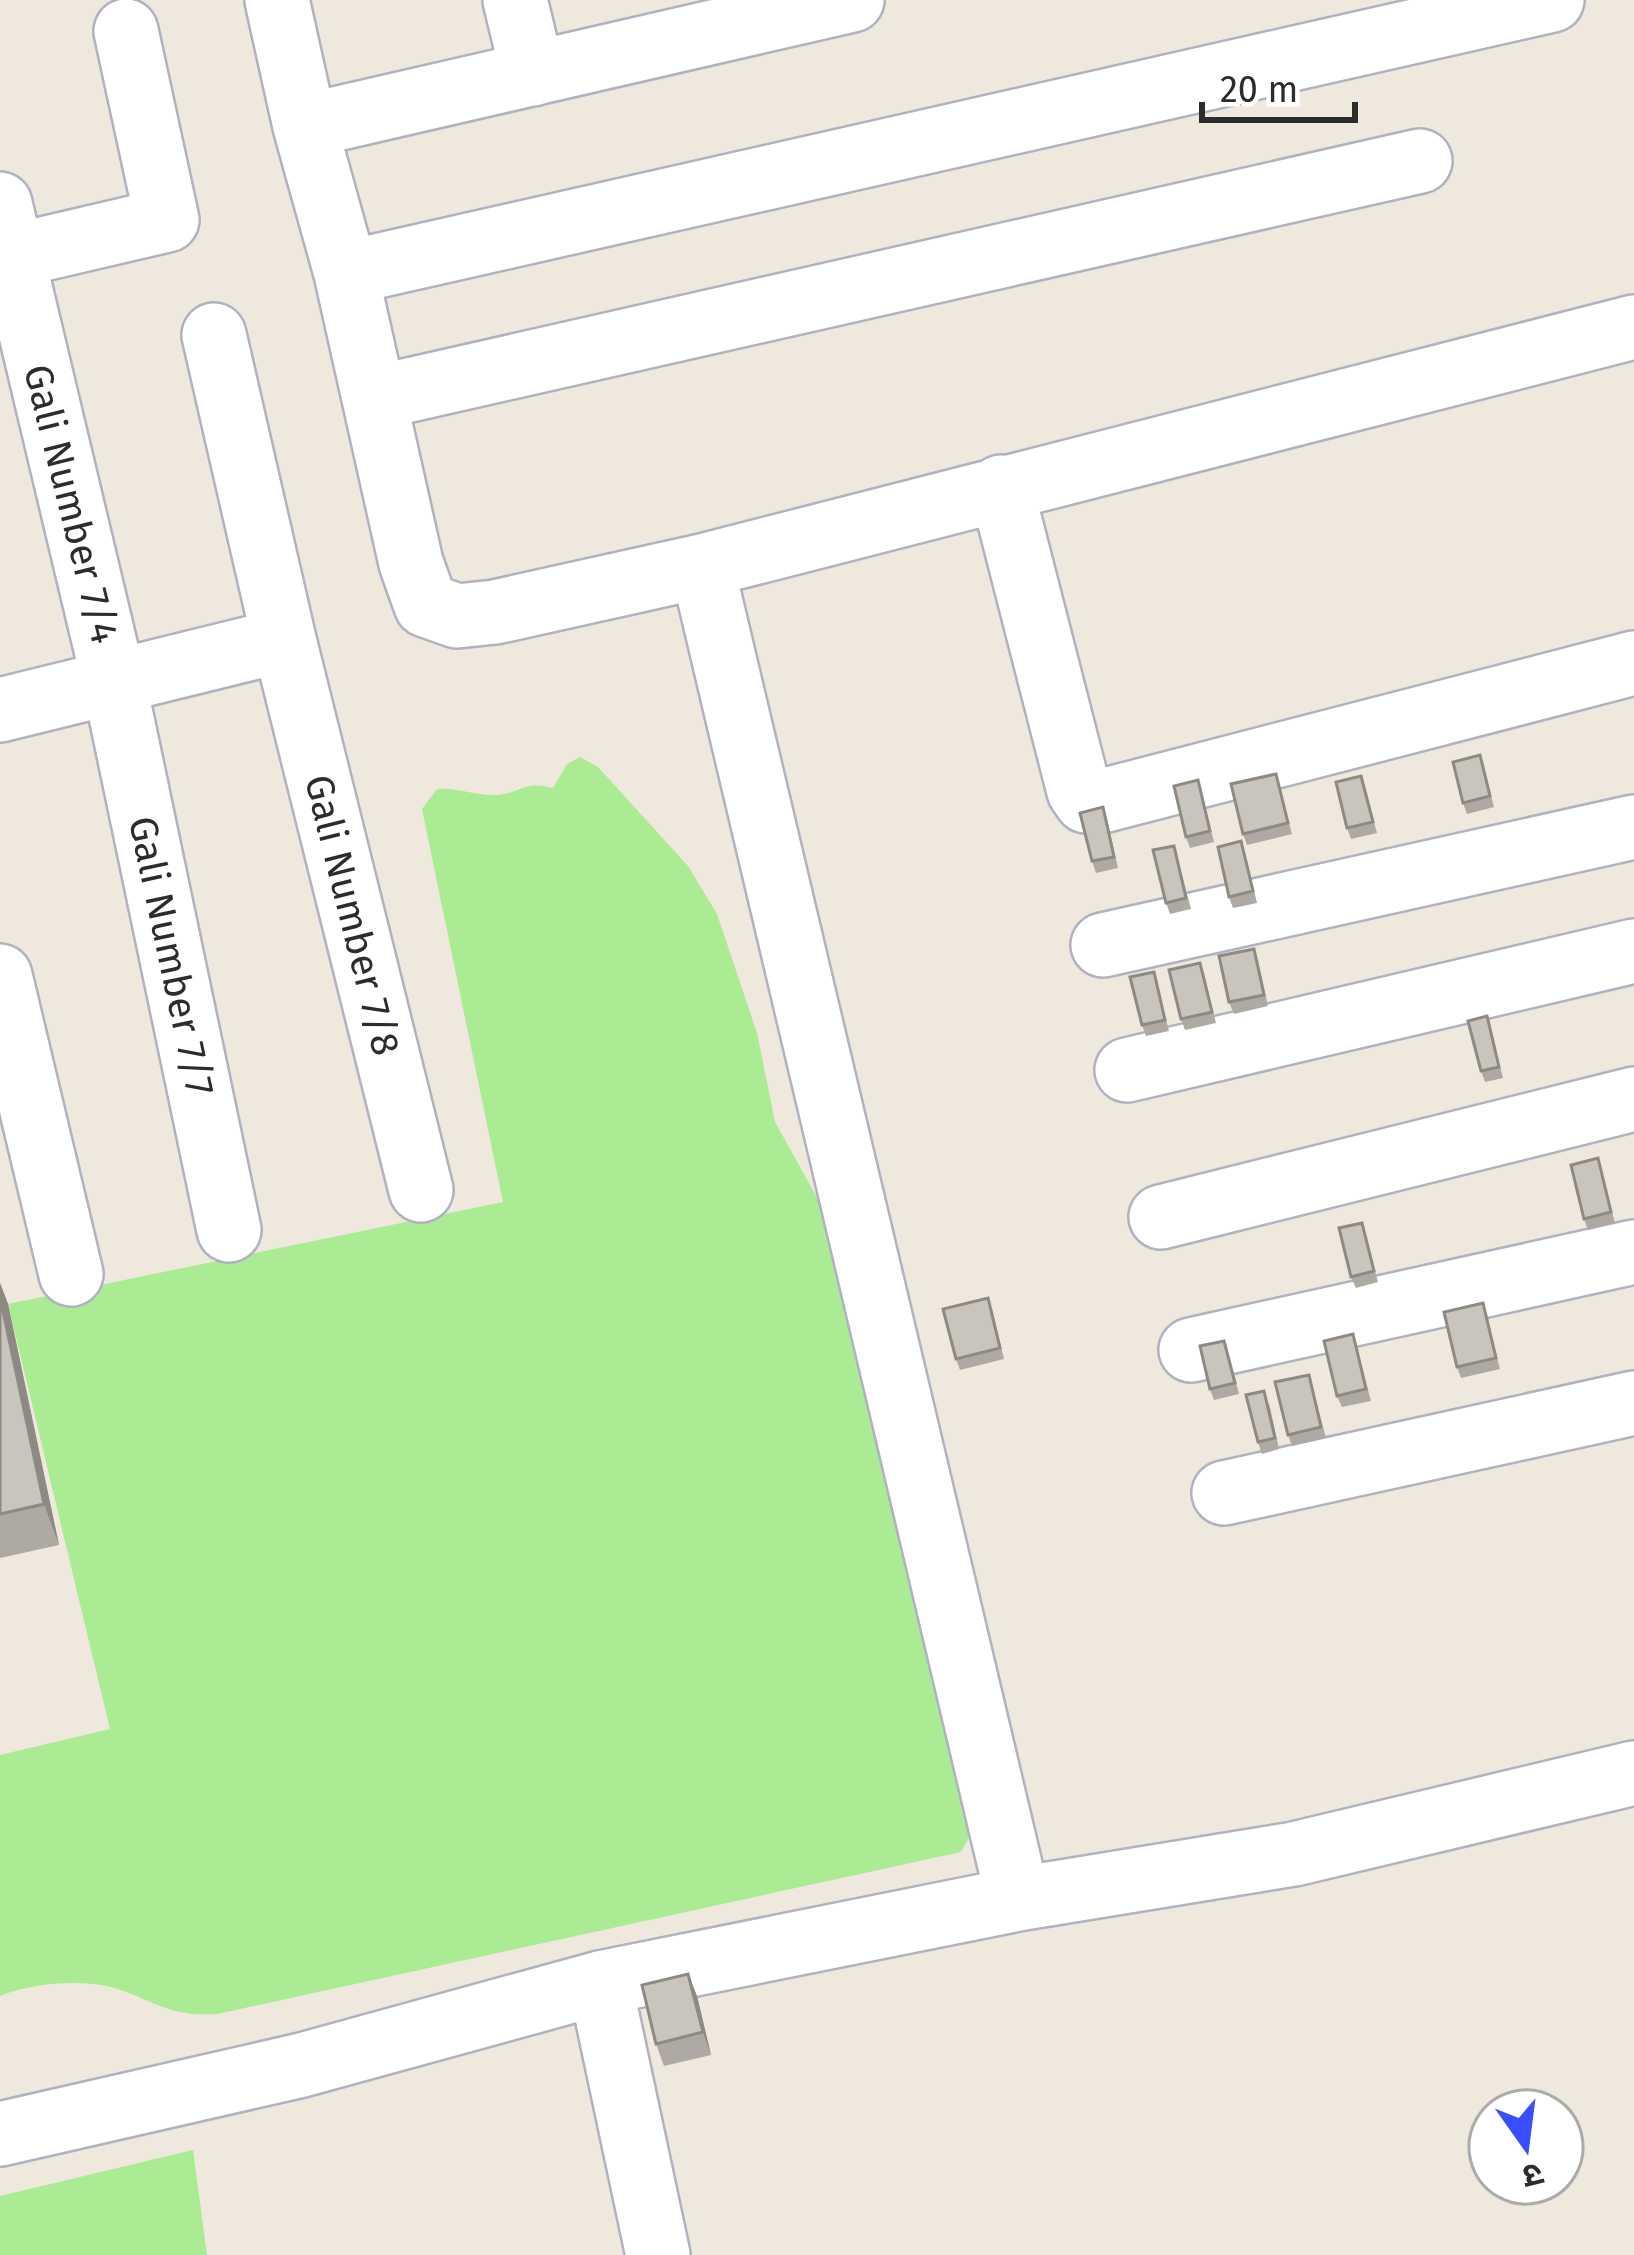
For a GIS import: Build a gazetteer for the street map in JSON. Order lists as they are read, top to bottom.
{
  "streets": {
    "street": ["Gali Number 7/4", "Gali Number 7/8", "Gali Number 7/7"]
  },
  "crossings": [
    ["Gali Number 7/4", "Gali Number 7/7"]
  ],
  "scale_bar": "20 m",
  "north": "bottom"
}
